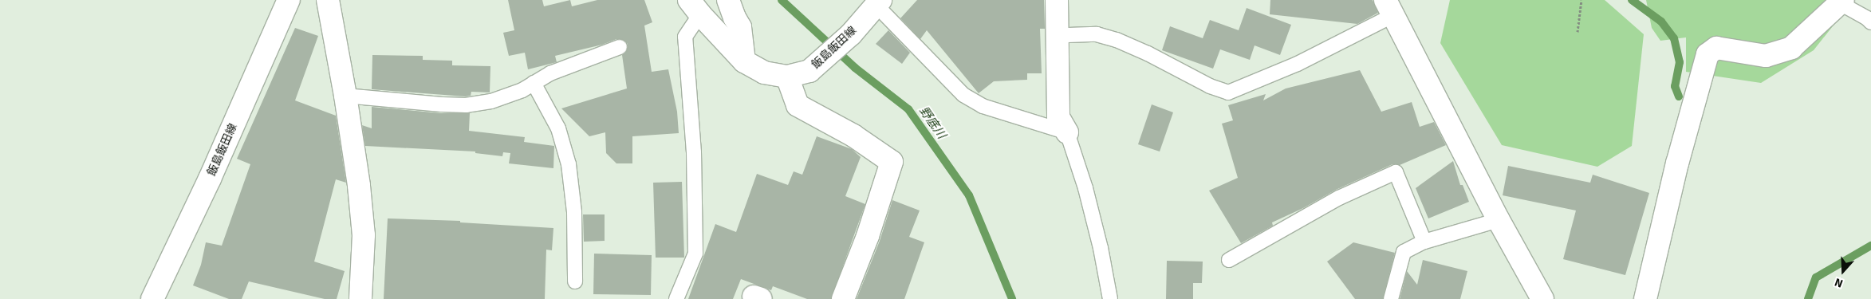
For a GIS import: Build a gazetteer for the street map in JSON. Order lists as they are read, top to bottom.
{
  "streets": {
    "street": ["飯島飯田線"]
  },
  "water": ["野底川"],
  "north": "bottom"
}
